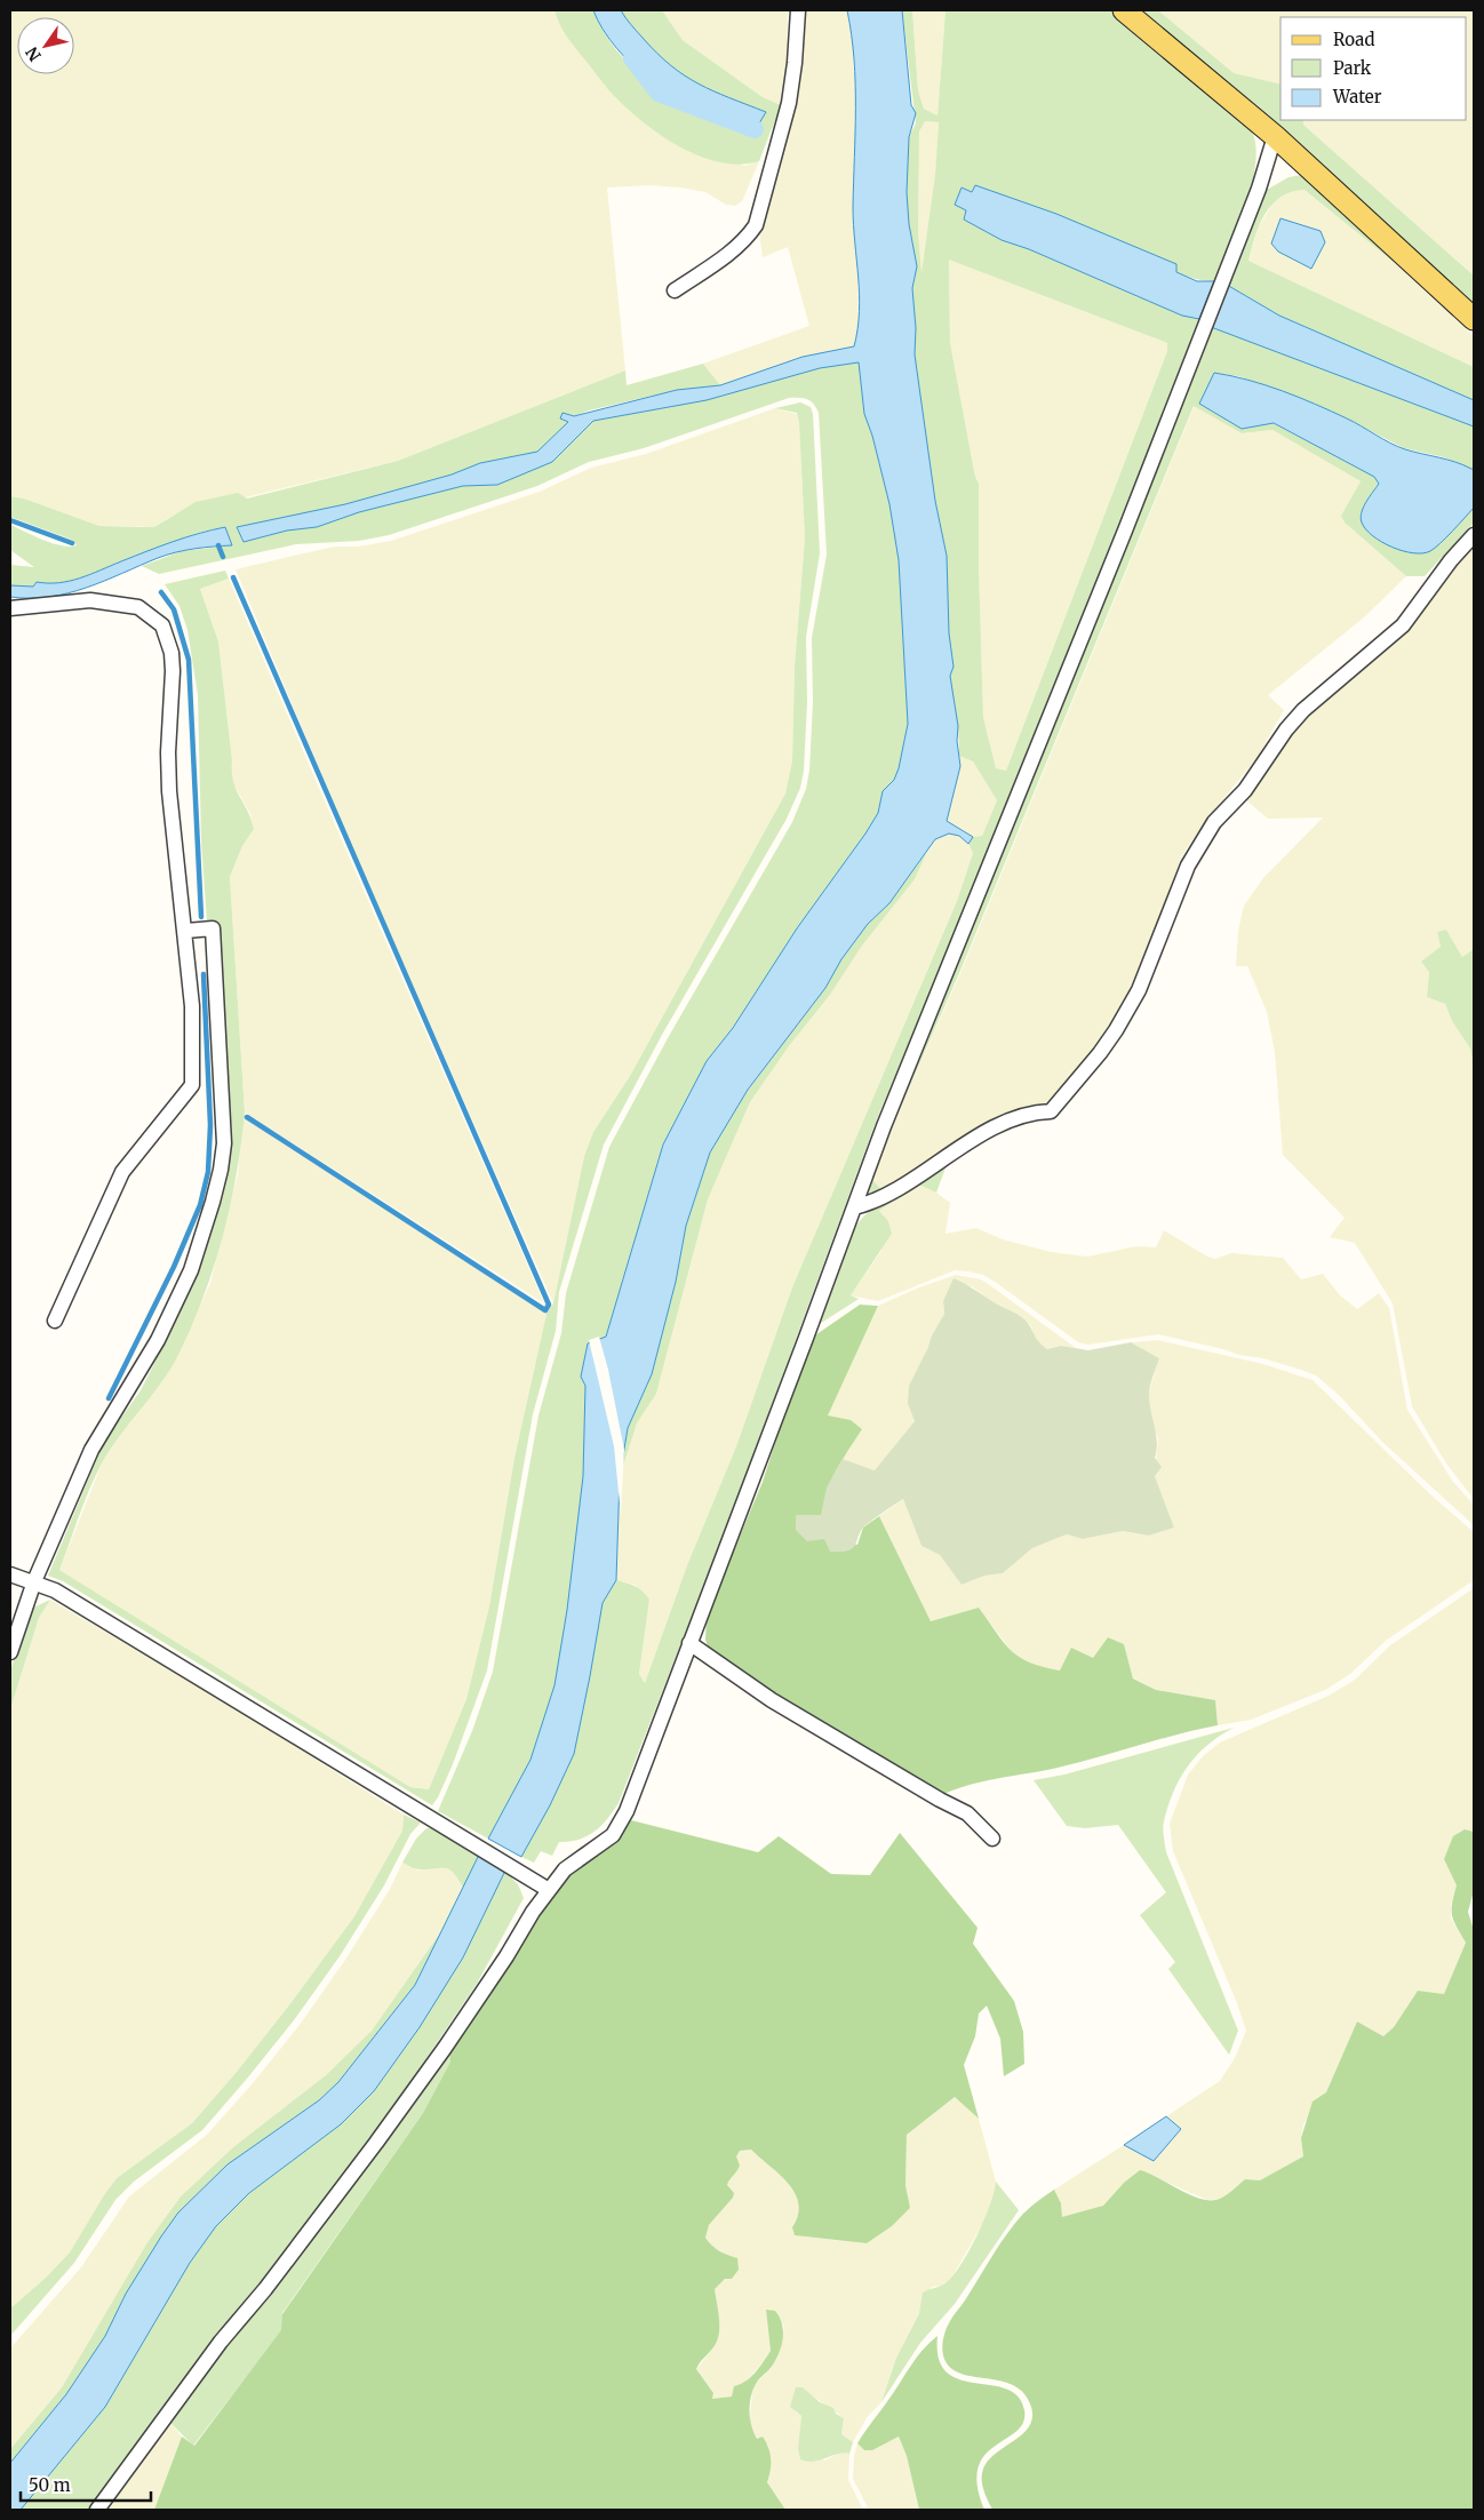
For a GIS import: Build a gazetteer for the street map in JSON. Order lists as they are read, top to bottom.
{
  "legend": ["Road", "Park", "Water"],
  "scale_bar": "50 m",
  "north": "bottom left"
}
